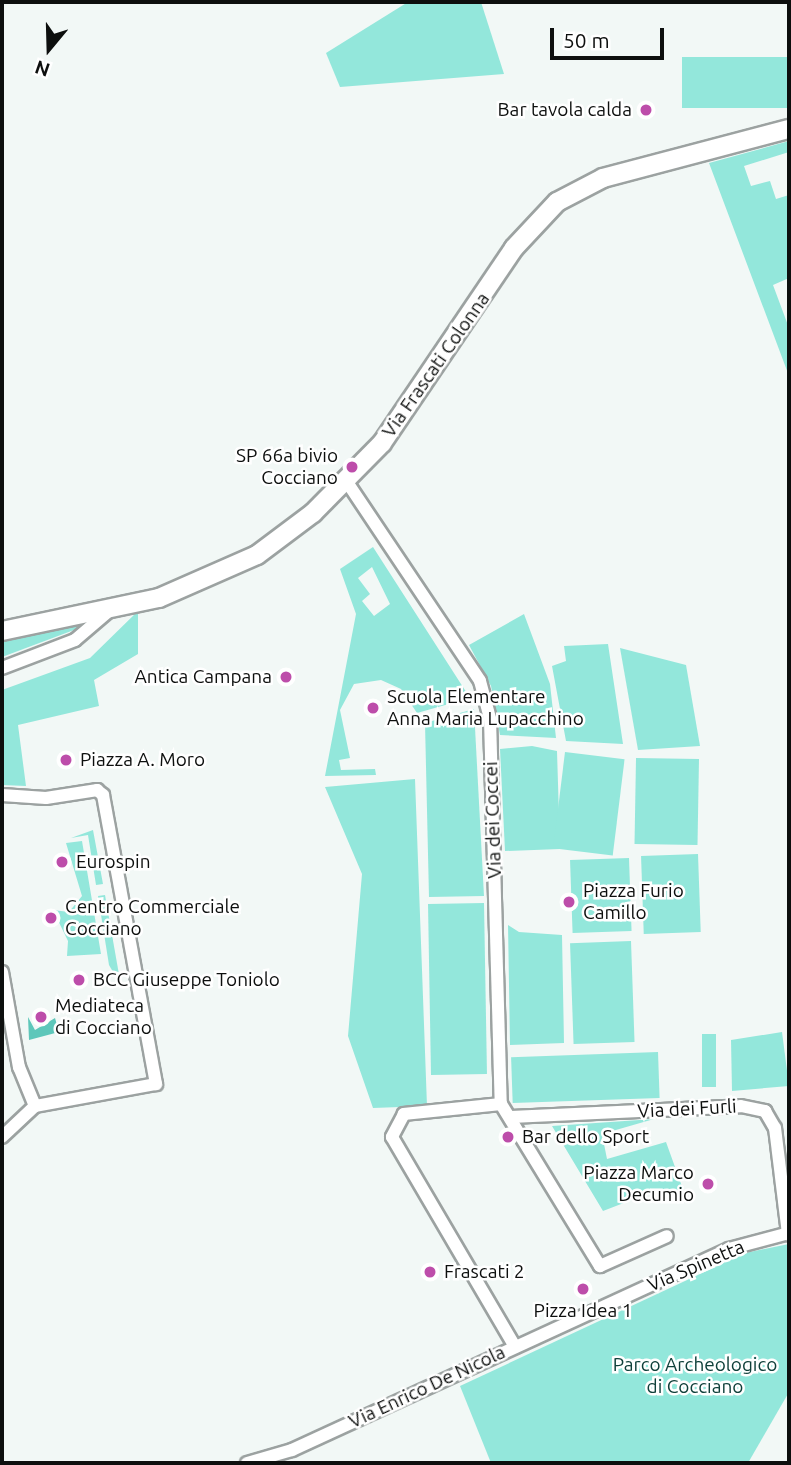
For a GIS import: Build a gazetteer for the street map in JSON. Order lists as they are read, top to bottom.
{
  "streets": {
    "street": [
      "Via Frascati Colonna",
      "Via dei Coccei",
      "Via dei Furli",
      "Via Spinetta",
      "Via Enrico De Nicola"
    ]
  },
  "crossings": [
    ["Via Frascati Colonna", "Via dei Coccei"],
    ["Via dei Furli", "Via Spinetta"],
    ["Via Spinetta", "Via Enrico De Nicola"]
  ],
  "parks": ["Parco Archeologico di Cocciano"],
  "places": [
    "Bar tavola calda",
    "SP 66a bivio Cocciano",
    "Antica Campana",
    "Scuola Elementare Anna Maria Lupacchino",
    "Piazza A. Moro",
    "Eurospin",
    "Piazza Furio Camillo",
    "Centro Commerciale Cocciano",
    "BCC Giuseppe Toniolo",
    "Mediateca di Cocciano",
    "Bar dello Sport",
    "Piazza Marco Decumio",
    "Frascati 2",
    "Pizza Idea 1"
  ],
  "scale_bar": "50 m",
  "north": "bottom"
}
